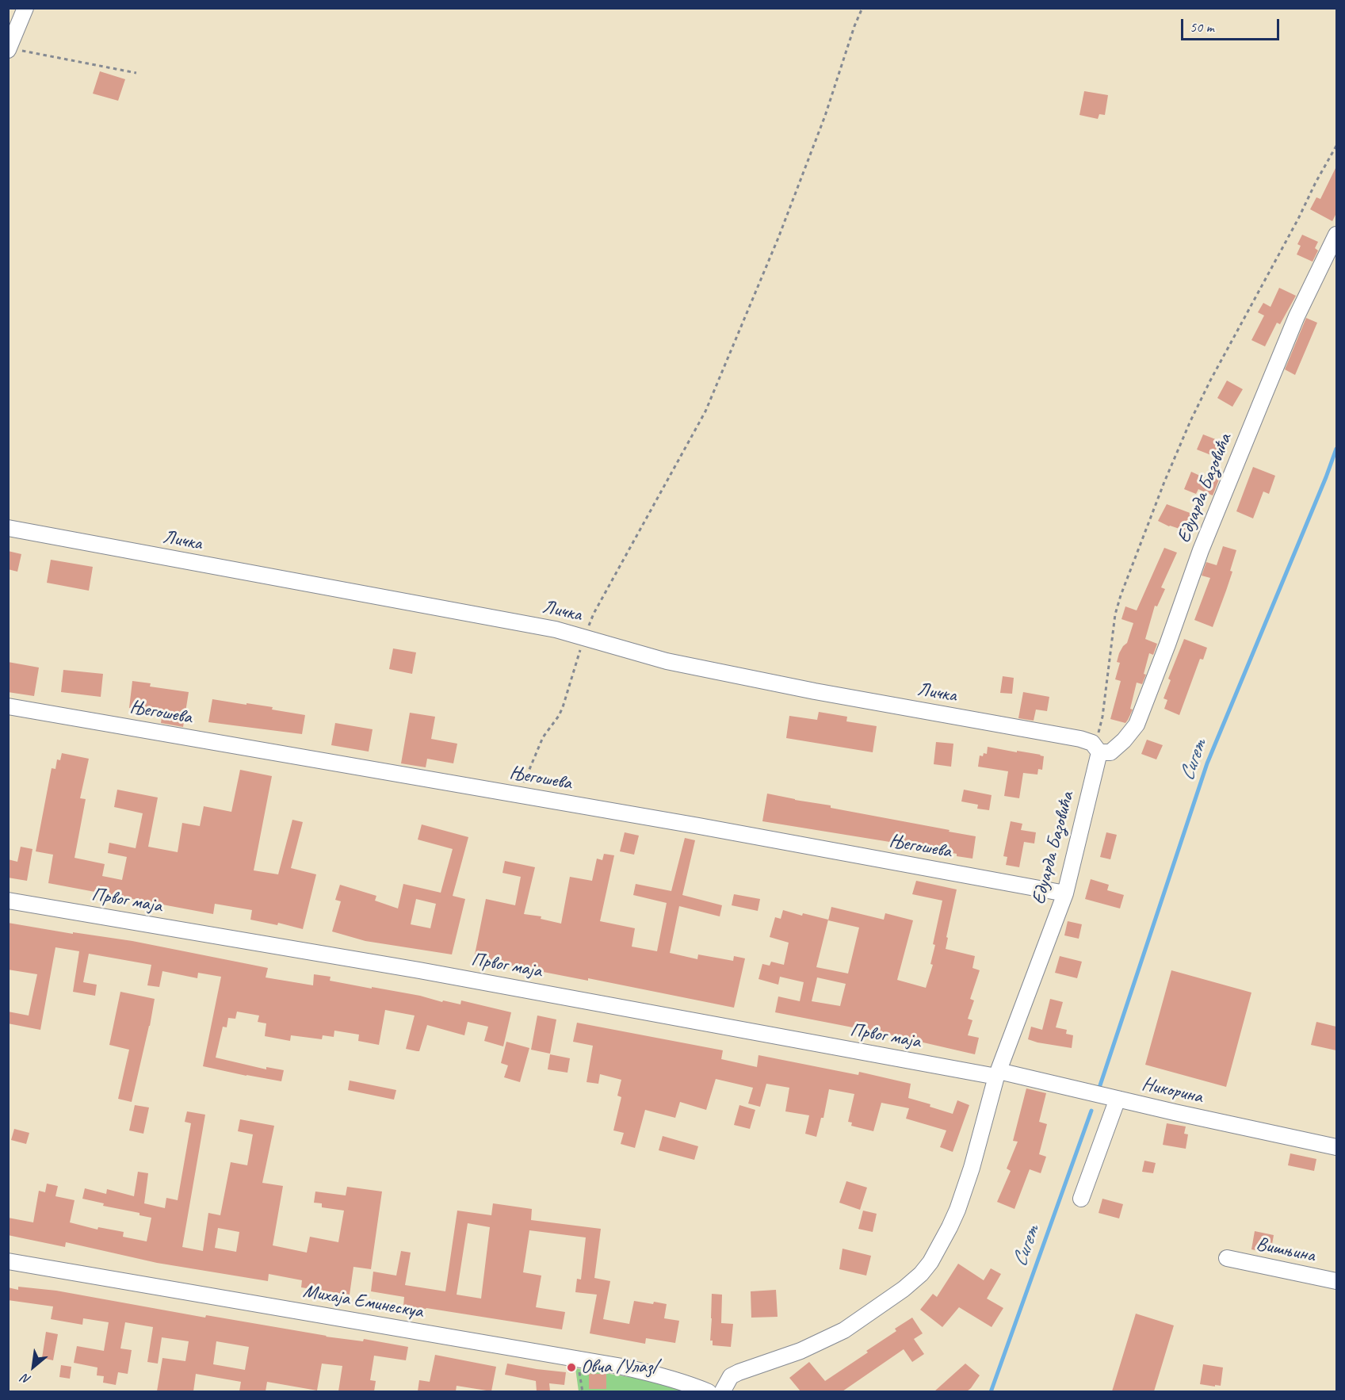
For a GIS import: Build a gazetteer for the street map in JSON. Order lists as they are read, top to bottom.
{
  "streets": {
    "street": [
      "Едуарда Базовића",
      "Личка",
      "Његошева",
      "Првог маја",
      "Никорина",
      "Вишњина",
      "Михаја Еминескуа"
    ]
  },
  "crossings": [
    ["Едуарда Базовића", "Личка"],
    ["Едуарда Базовића", "Његошева"],
    ["Едуарда Базовића", "Првог маја"],
    ["Едуарда Базовића", "Никорина"],
    ["Првог маја", "Никорина"]
  ],
  "water": ["Сигет"],
  "places": ["Овча /Улаз/"],
  "scale_bar": "50 m",
  "north": "bottom left"
}
